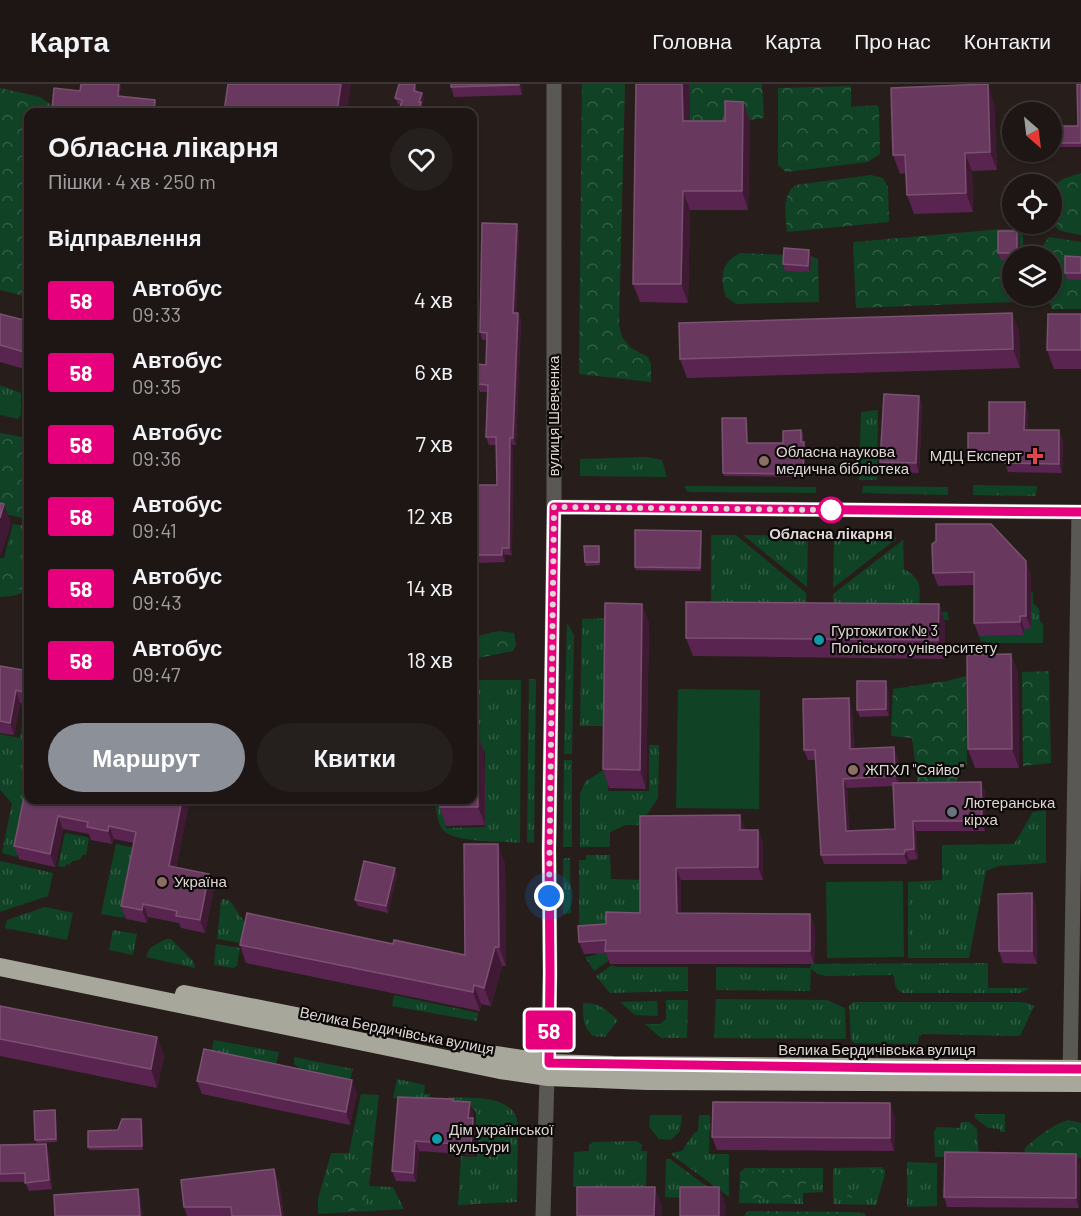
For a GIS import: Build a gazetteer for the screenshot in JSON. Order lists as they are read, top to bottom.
{
  "streets": {
    "highway": ["Велика Бердичівська вулиця"],
    "street": ["вулиця Шевченка"]
  },
  "crossings": [
    ["вулиця Шевченка", "Велика Бердичівська вулиця"]
  ],
  "places": {
    "health": ["МДЦ Експерт"],
    "other": [
      "Обласна наукова медична бібліотека",
      "Обласна лікарня",
      "Гуртожиток № 3 Поліського університету",
      "ЖПХЛ \"Сяйво\"",
      "Лютеранська кірха",
      "Україна",
      "Дім української культури"
    ]
  },
  "lines": ["bus line 58"],
  "north": "bottom right",
  "page": {
    "header": "Карта",
    "nav": [
      "Головна",
      "Карта",
      "Про нас",
      "Контакти"
    ],
    "on_map": "58",
    "heading": [
      ["Обласна лікарня", "Пішки · 4 хв · 250 m"],
      "Відправлення"
    ],
    "list": [
      {
        "mark": "58",
        "name": "Автобус",
        "note": "09:33",
        "value": "4 хв"
      },
      {
        "mark": "58",
        "name": "Автобус",
        "note": "09:35",
        "value": "6 хв"
      },
      {
        "mark": "58",
        "name": "Автобус",
        "note": "09:36",
        "value": "7 хв"
      },
      {
        "mark": "58",
        "name": "Автобус",
        "note": "09:41",
        "value": "12 хв"
      },
      {
        "mark": "58",
        "name": "Автобус",
        "note": "09:43",
        "value": "14 хв"
      },
      {
        "mark": "58",
        "name": "Автобус",
        "note": "09:47",
        "value": "18 хв"
      }
    ],
    "buttons": ["Маршрут", "Квитки"]
  }
}
